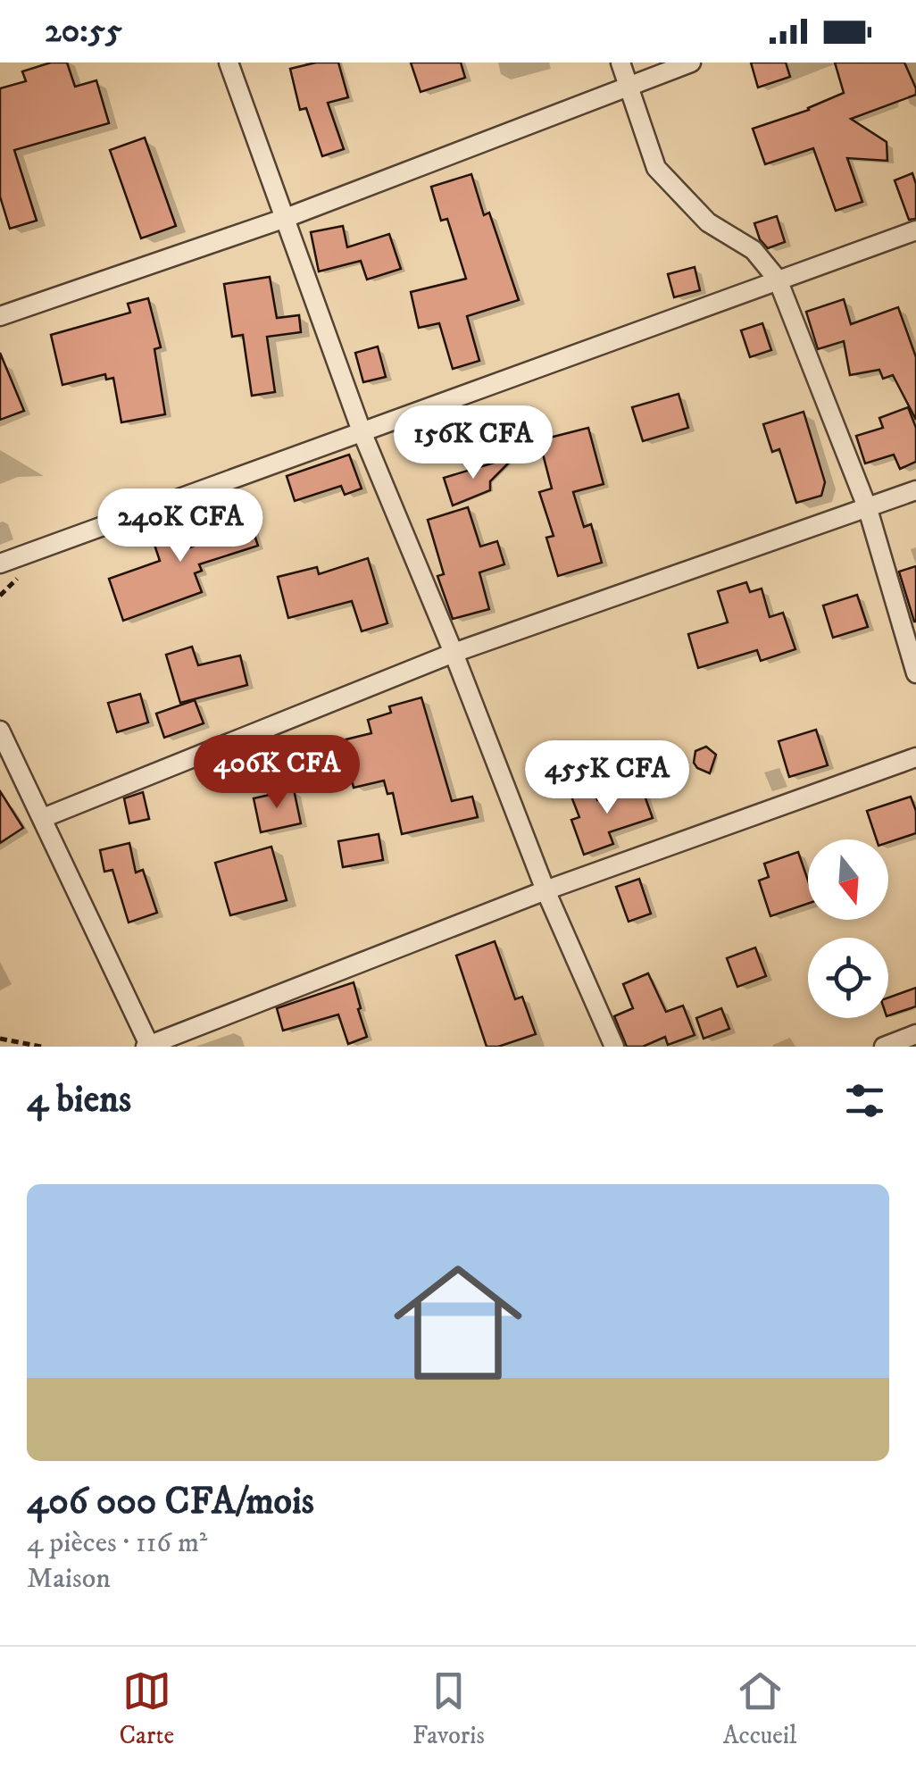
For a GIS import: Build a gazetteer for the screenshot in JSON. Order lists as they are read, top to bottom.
{
  "north": "bottom",
  "page": {
    "status": "20:55",
    "price": [
      "156K CFA",
      "240K CFA",
      "406K CFA",
      "455K CFA"
    ],
    "heading": "4 biens",
    "list": [
      {
        "name": "406 000 CFA/mois",
        "note": "4 pièces · 116 m² · Maison"
      }
    ],
    "tabs": ["Carte", "Favoris", "Accueil"]
  }
}
